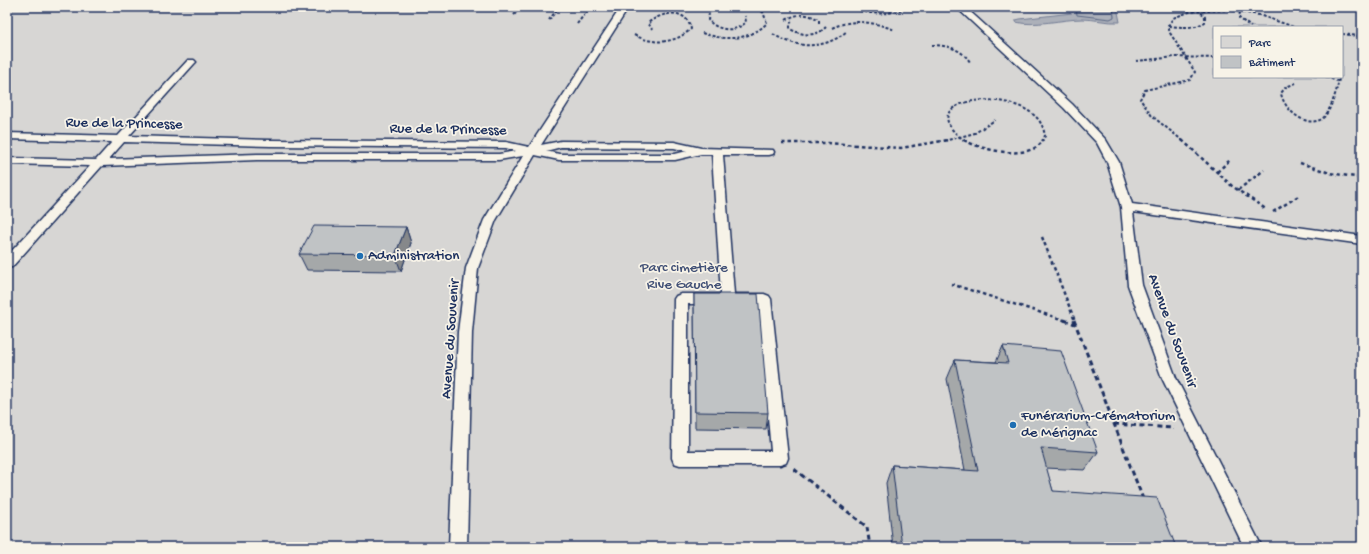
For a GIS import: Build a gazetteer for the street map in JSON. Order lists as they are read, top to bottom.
{
  "streets": {
    "lane": ["Rue de la Princesse", "Avenue du Souvenir"]
  },
  "crossings": [
    ["Rue de la Princesse", "Avenue du Souvenir"]
  ],
  "parks": ["Parc cimetière Rive Gauche"],
  "places": ["Administration", "Funérarium-Crématorium de Mérignac"],
  "legend": ["Parc", "Bâtiment"]
}
